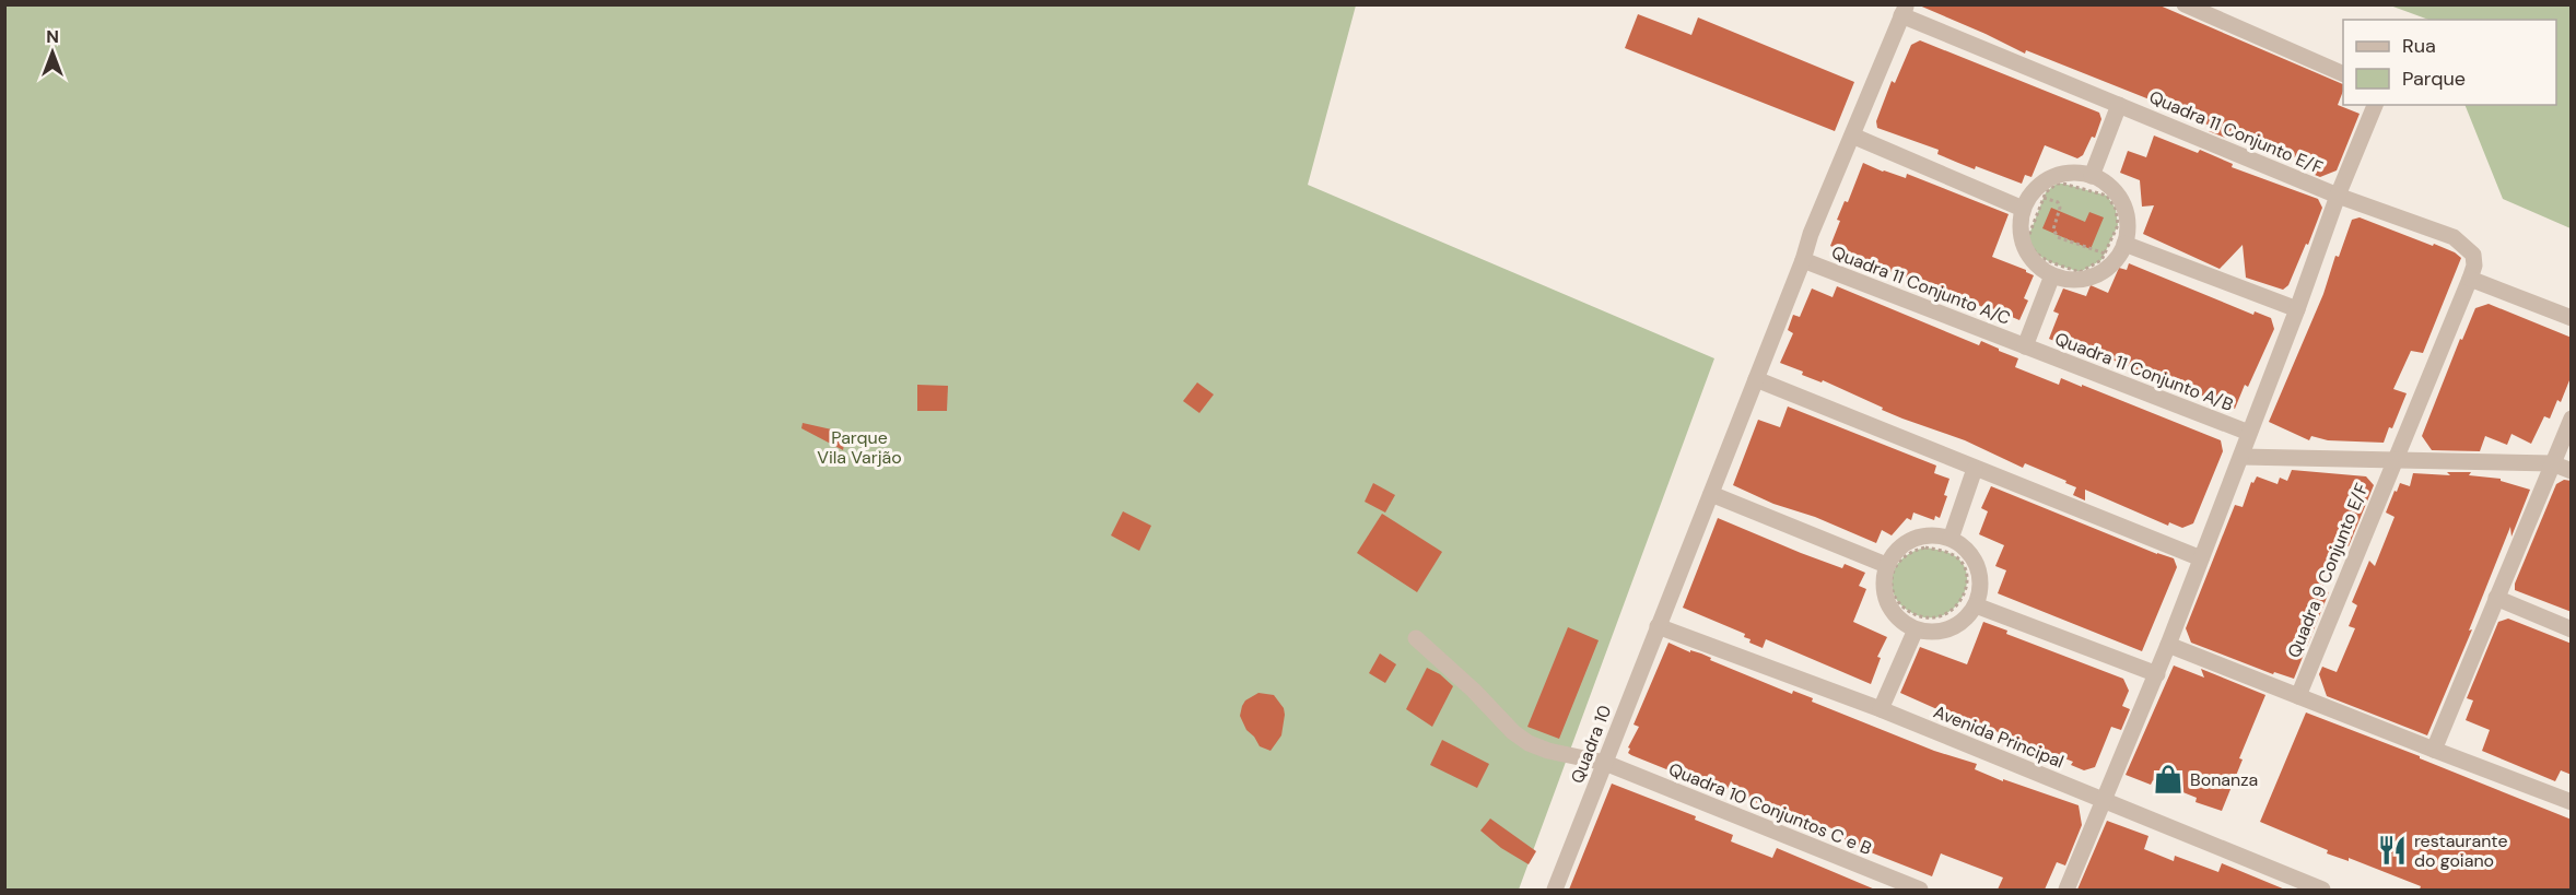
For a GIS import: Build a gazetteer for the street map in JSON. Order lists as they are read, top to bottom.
{
  "streets": {
    "street": [
      "Quadra 11 Conjunto E/F",
      "Quadra 11 Conjunto A/C",
      "Quadra 11 Conjunto A/B",
      "Quadra 9 Conjunto E/F",
      "Avenida Principal",
      "Quadra 10",
      "Quadra 10 Conjuntos C e B"
    ]
  },
  "crossings": [
    ["Quadra 11 Conjunto E/F", "Quadra 9 Conjunto E/F"],
    ["Quadra 11 Conjunto E/F", "Quadra 10"],
    ["Quadra 11 Conjunto A/C", "Quadra 11 Conjunto A/B"],
    ["Quadra 11 Conjunto A/C", "Quadra 10"],
    ["Avenida Principal", "Quadra 10"],
    ["Quadra 10", "Quadra 10 Conjuntos C e B"]
  ],
  "parks": ["Parque Vila Varjão"],
  "places": {
    "shop": ["Bonanza"],
    "restaurant": ["restaurante do goiano"]
  },
  "legend": ["Rua", "Parque"],
  "north": "top"
}
